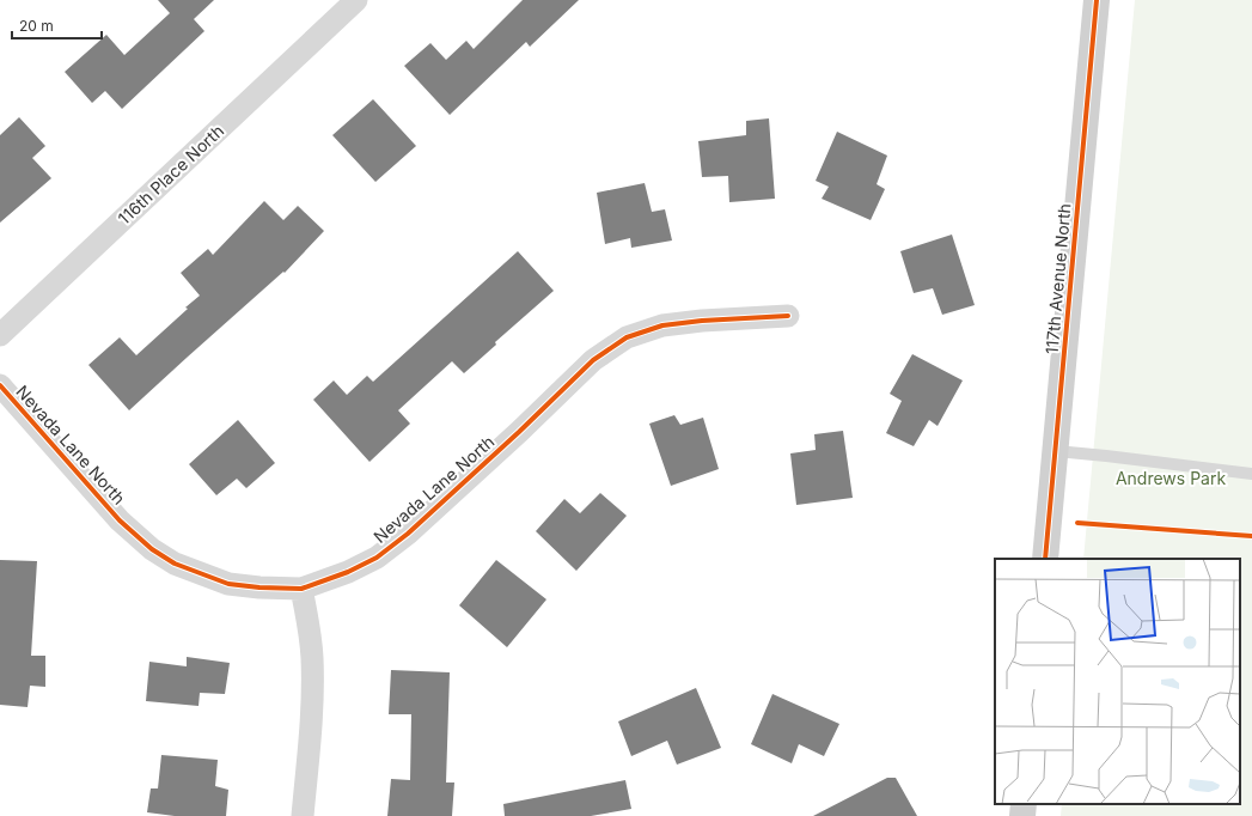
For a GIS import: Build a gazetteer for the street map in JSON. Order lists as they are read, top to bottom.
{
  "streets": {
    "street": ["116th Place North", "117th Avenue North", "Nevada Lane North"]
  },
  "parks": ["Andrews Park"],
  "scale_bar": "20 m"
}
